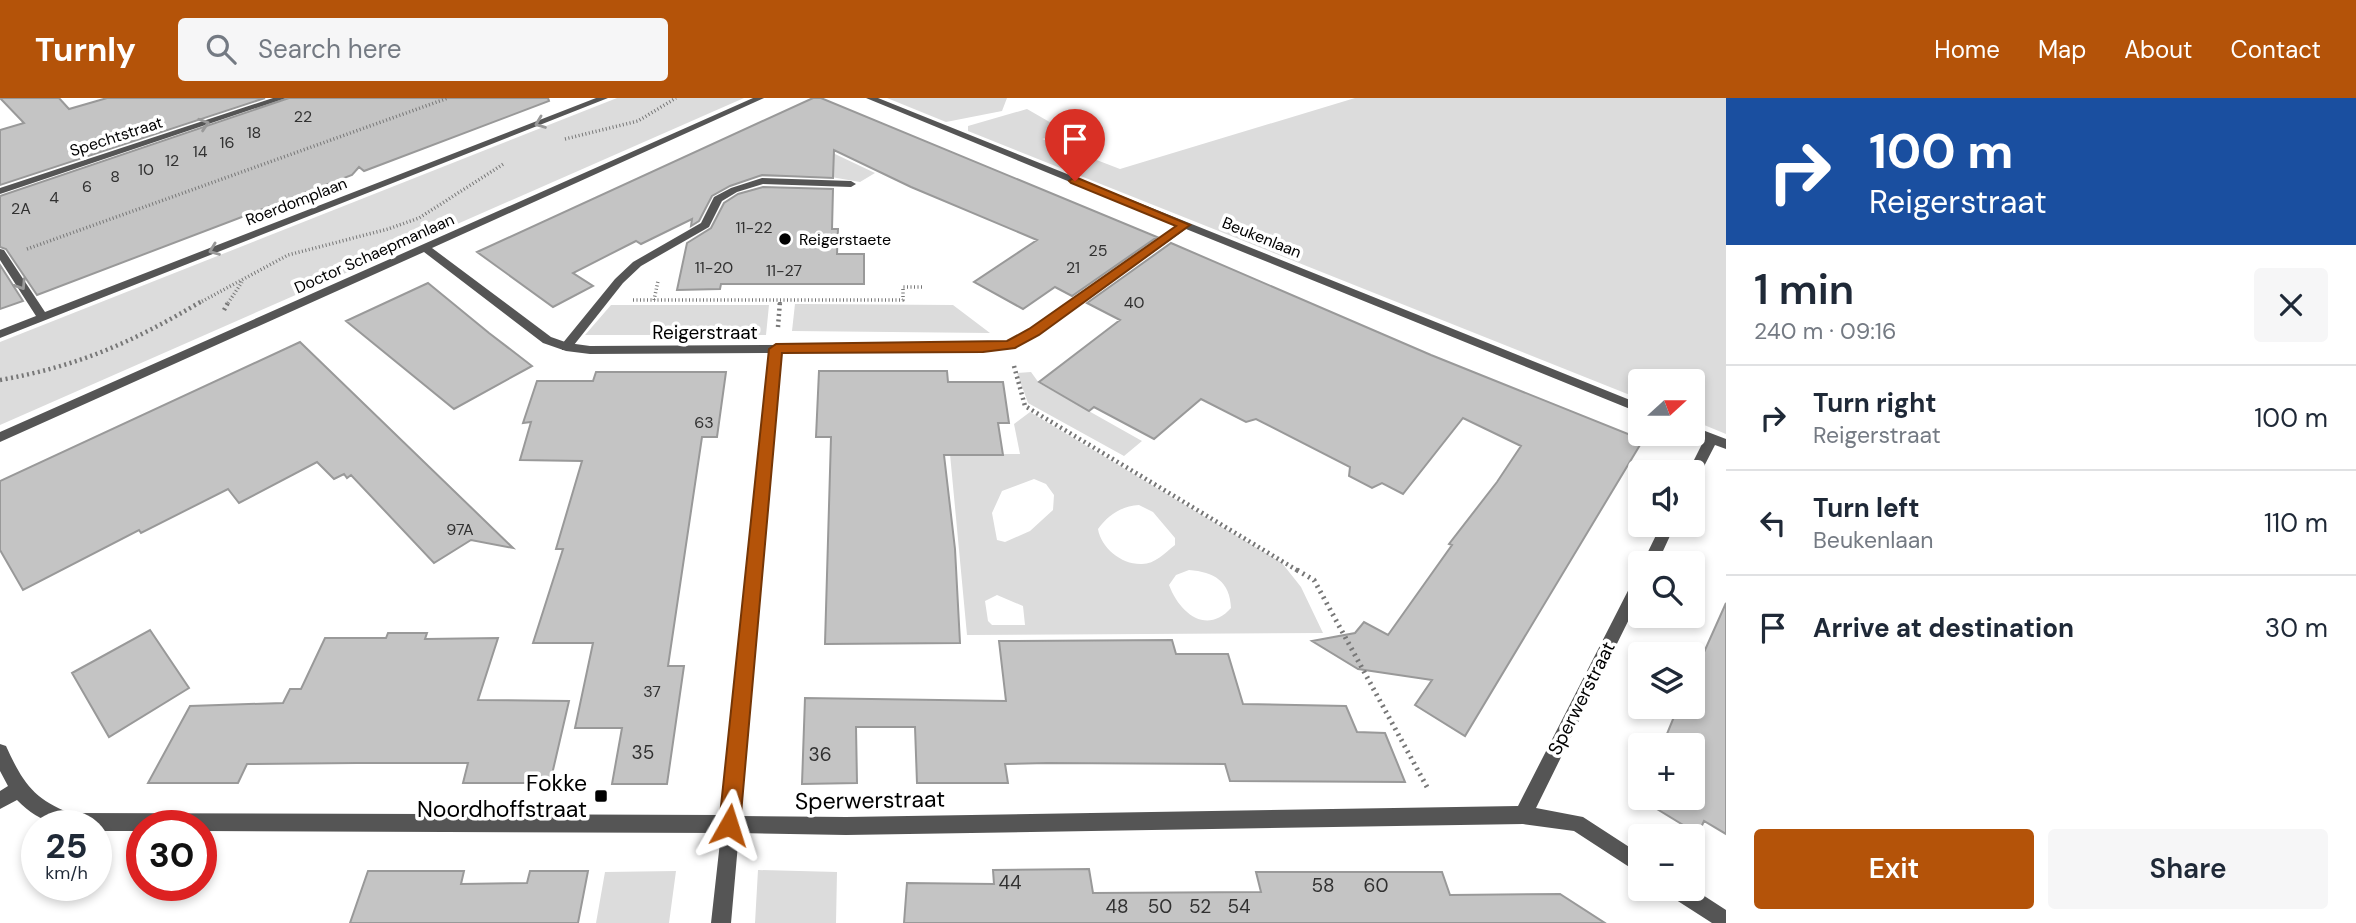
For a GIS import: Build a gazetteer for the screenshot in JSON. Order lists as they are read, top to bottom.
{
  "streets": {
    "street": [
      "Spechtstraat",
      "Roerdomplaan",
      "Beukenlaan",
      "Doctor Schaepmanlaan",
      "Reigerstraat",
      "Sperwerstraat"
    ]
  },
  "crossings": [
    ["Beukenlaan", "Reigerstraat"],
    ["Doctor Schaepmanlaan", "Reigerstraat"]
  ],
  "one_way": ["Spechtstraat", "Roerdomplaan"],
  "places": {
    "other": ["Reigerstaete"],
    "transit": ["Fokke Noordhoffstraat"]
  },
  "house_numbers": [
    "22",
    "18",
    "16",
    "14",
    "12",
    "10",
    "8",
    "6",
    "4",
    "2A",
    "11-22",
    "25",
    "11-20",
    "21",
    "11-27",
    "40",
    "63",
    "97A",
    "37",
    "35",
    "36",
    "44",
    "58",
    "60",
    "48",
    "50",
    "52",
    "54"
  ],
  "north": "right",
  "page": {
    "header": "Turnly",
    "search": "Search here",
    "nav": [
      "Home",
      "Map",
      "About",
      "Contact"
    ],
    "turn": ["100 m", "Reigerstraat"],
    "heading": ["1 min", "240 m · 09:16"],
    "list": [
      {
        "name": "Turn right",
        "note": "Reigerstraat",
        "value": "100 m"
      },
      {
        "name": "Turn left",
        "note": "Beukenlaan",
        "value": "110 m"
      },
      {
        "name": "Arrive at destination",
        "value": "30 m"
      }
    ],
    "map_buttons": ["+", "−"],
    "speed": "25 km/h",
    "limit": "30",
    "buttons": ["Exit", "Share"]
  }
}
